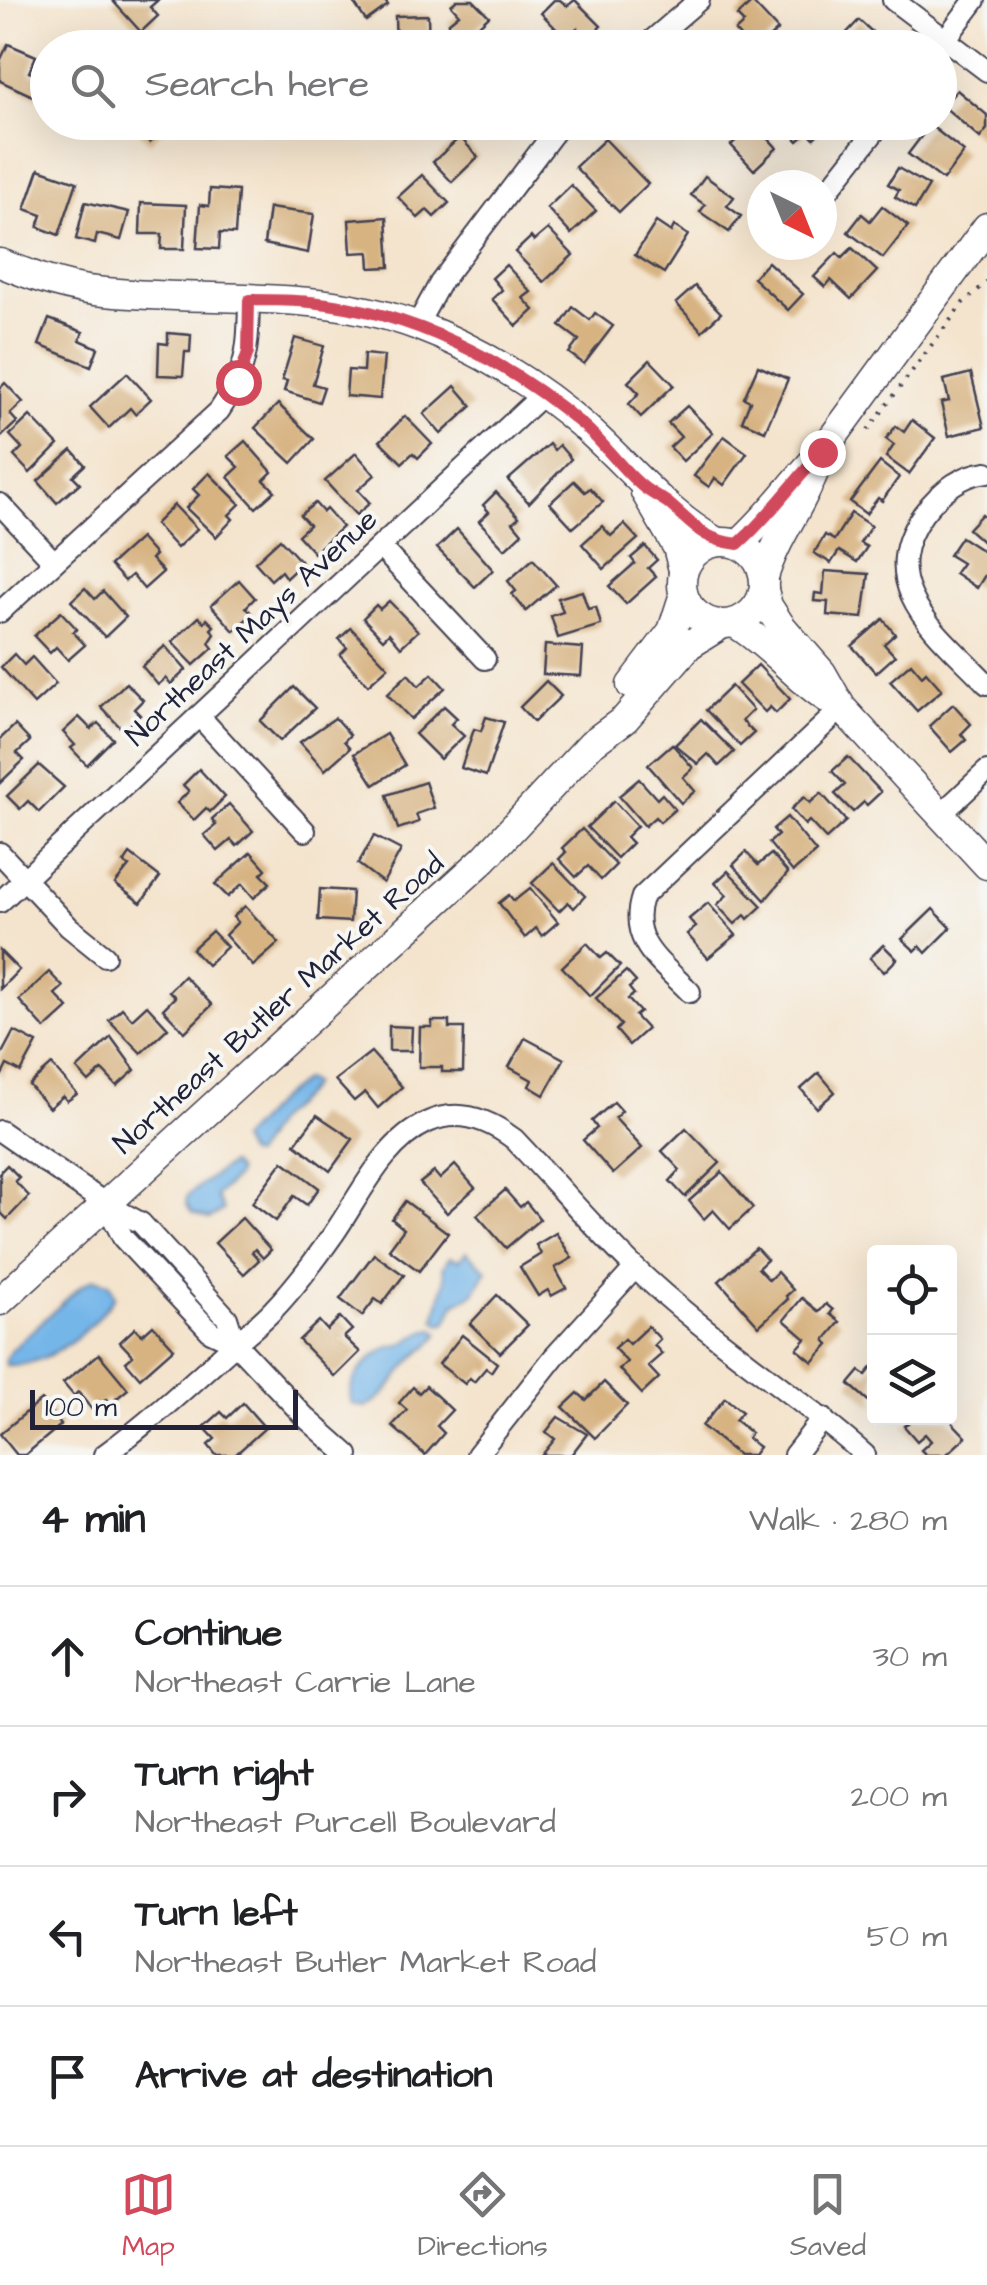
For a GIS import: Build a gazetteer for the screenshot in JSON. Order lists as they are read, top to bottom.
{
  "streets": {
    "main road": ["Northeast Butler Market Road"],
    "street": ["Northeast Mays Avenue"]
  },
  "scale_bar": "100 m",
  "north": "bottom right",
  "page": {
    "search": "Search here",
    "scale": "100 m",
    "heading": ["4 min", "Walk · 280 m"],
    "list": [
      ["Continue", "Northeast Carrie Lane", "30 m"],
      ["Turn right", "Northeast Purcell Boulevard", "200 m"],
      ["Turn left", "Northeast Butler Market Road", "50 m"],
      "Arrive at destination"
    ],
    "nav": ["Map", "Directions", "Saved"]
  }
}
